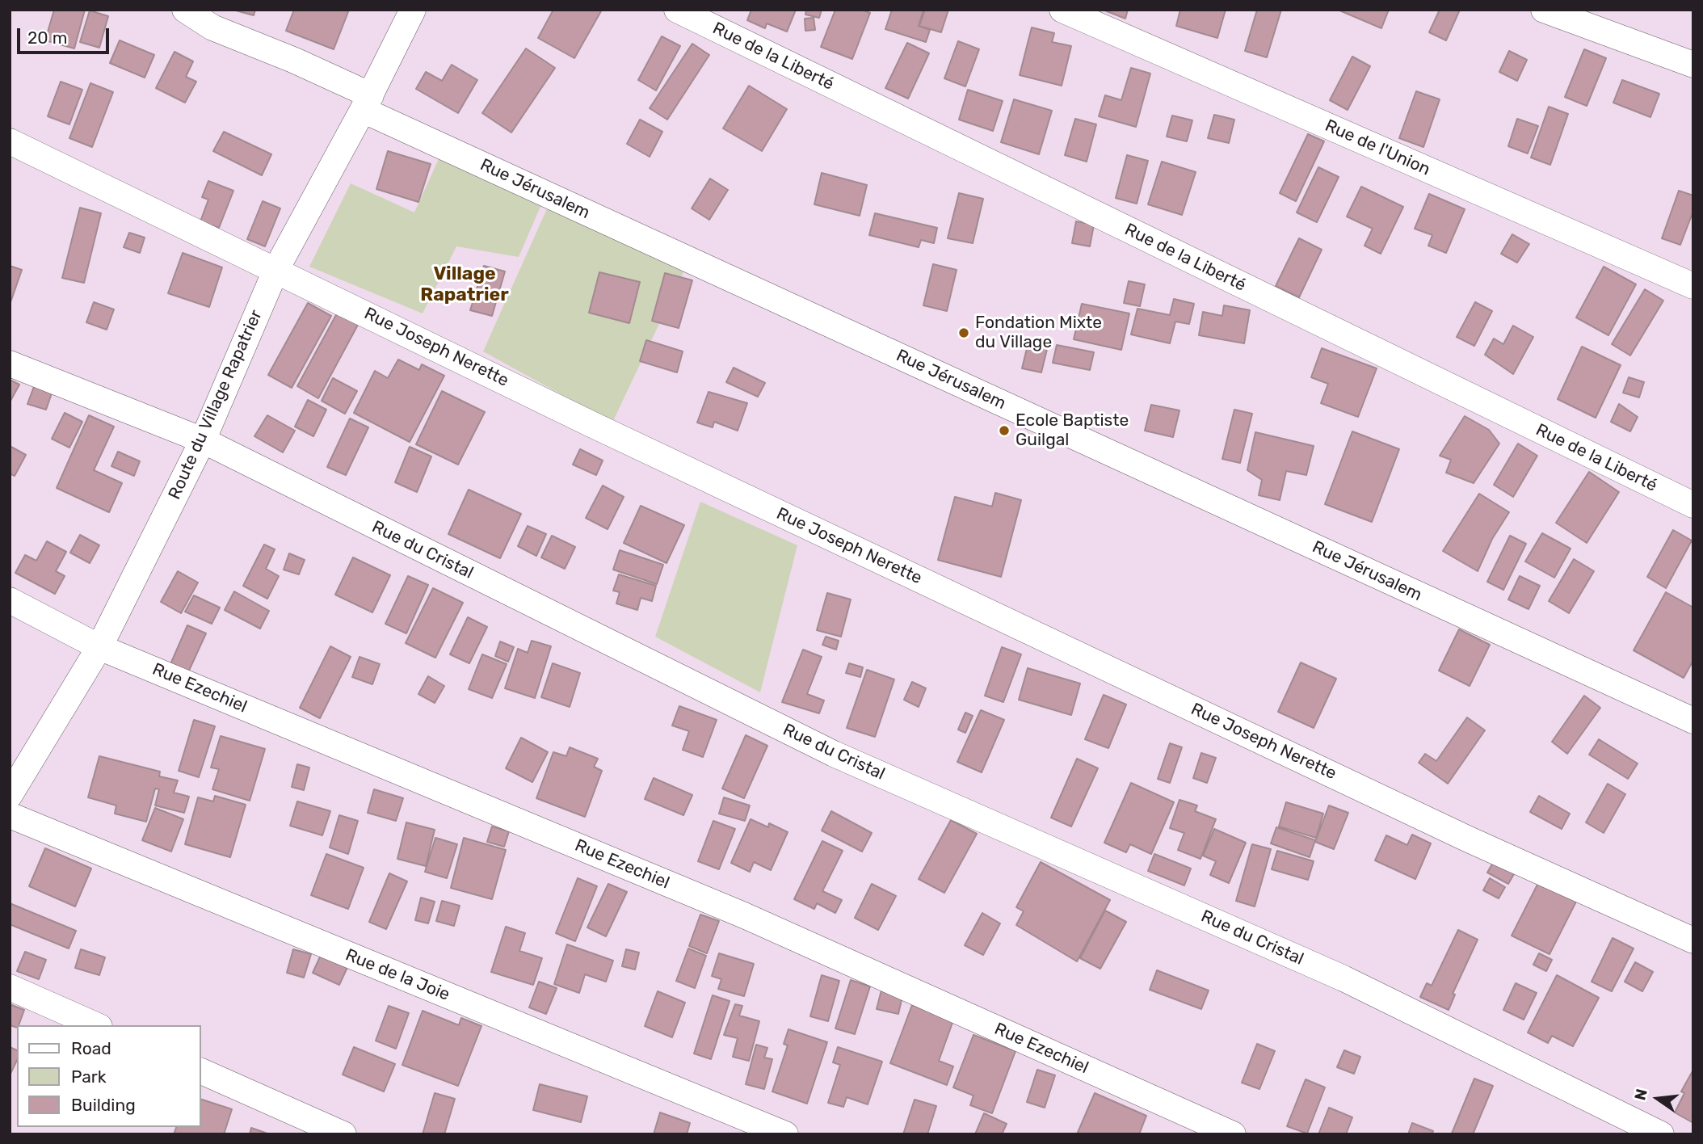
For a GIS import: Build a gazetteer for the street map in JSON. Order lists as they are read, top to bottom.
{
  "streets": {
    "street": [
      "Rue de la Liberté",
      "Rue de l'Union",
      "Rue Jérusalem",
      "Rue Joseph Nerette",
      "Route du Village Rapatrier",
      "Rue du Cristal",
      "Rue Ezechiel",
      "Rue de la Joie"
    ]
  },
  "crossings": [
    ["Rue Jérusalem", "Route du Village Rapatrier"],
    ["Rue Joseph Nerette", "Route du Village Rapatrier"],
    ["Route du Village Rapatrier", "Rue du Cristal"],
    ["Route du Village Rapatrier", "Rue Ezechiel"]
  ],
  "districts": ["Village Rapatrier"],
  "places": ["Fondation Mixte du Village", "Ecole Baptiste Guilgal"],
  "legend": ["Road", "Park", "Building"],
  "scale_bar": "20 m",
  "north": "left"
}
